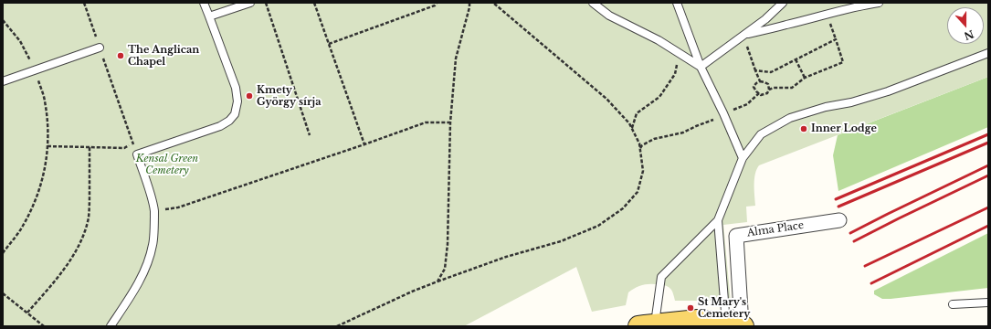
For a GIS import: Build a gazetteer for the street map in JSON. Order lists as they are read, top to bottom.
{
  "streets": {
    "street": ["Alma Place"]
  },
  "parks": ["Kensal Green Cemetery"],
  "places": [
    "The Anglican Chapel",
    "Kmety György sírja",
    "Inner Lodge",
    "St Mary's Cemetery"
  ],
  "north": "bottom"
}
